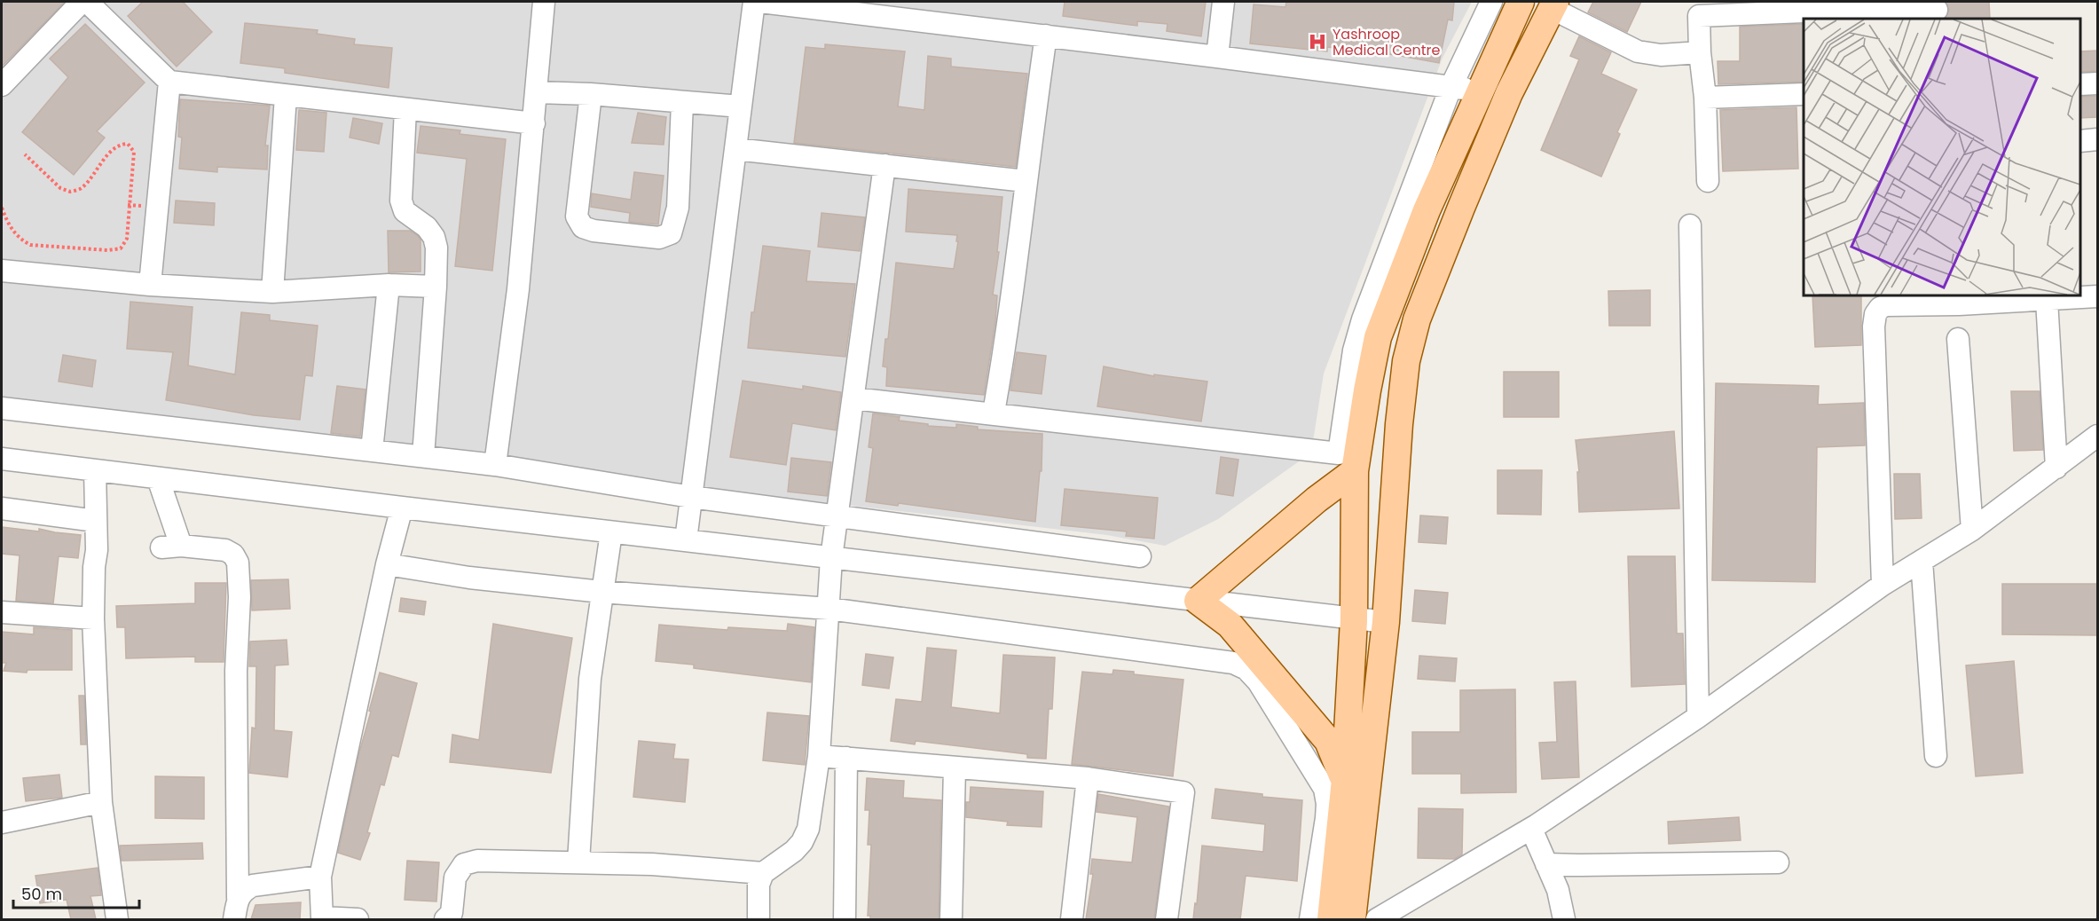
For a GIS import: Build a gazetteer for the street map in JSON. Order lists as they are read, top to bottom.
{
  "places": {
    "hospital": ["Yashroop Medical Centre"]
  },
  "scale_bar": "50 m"
}
